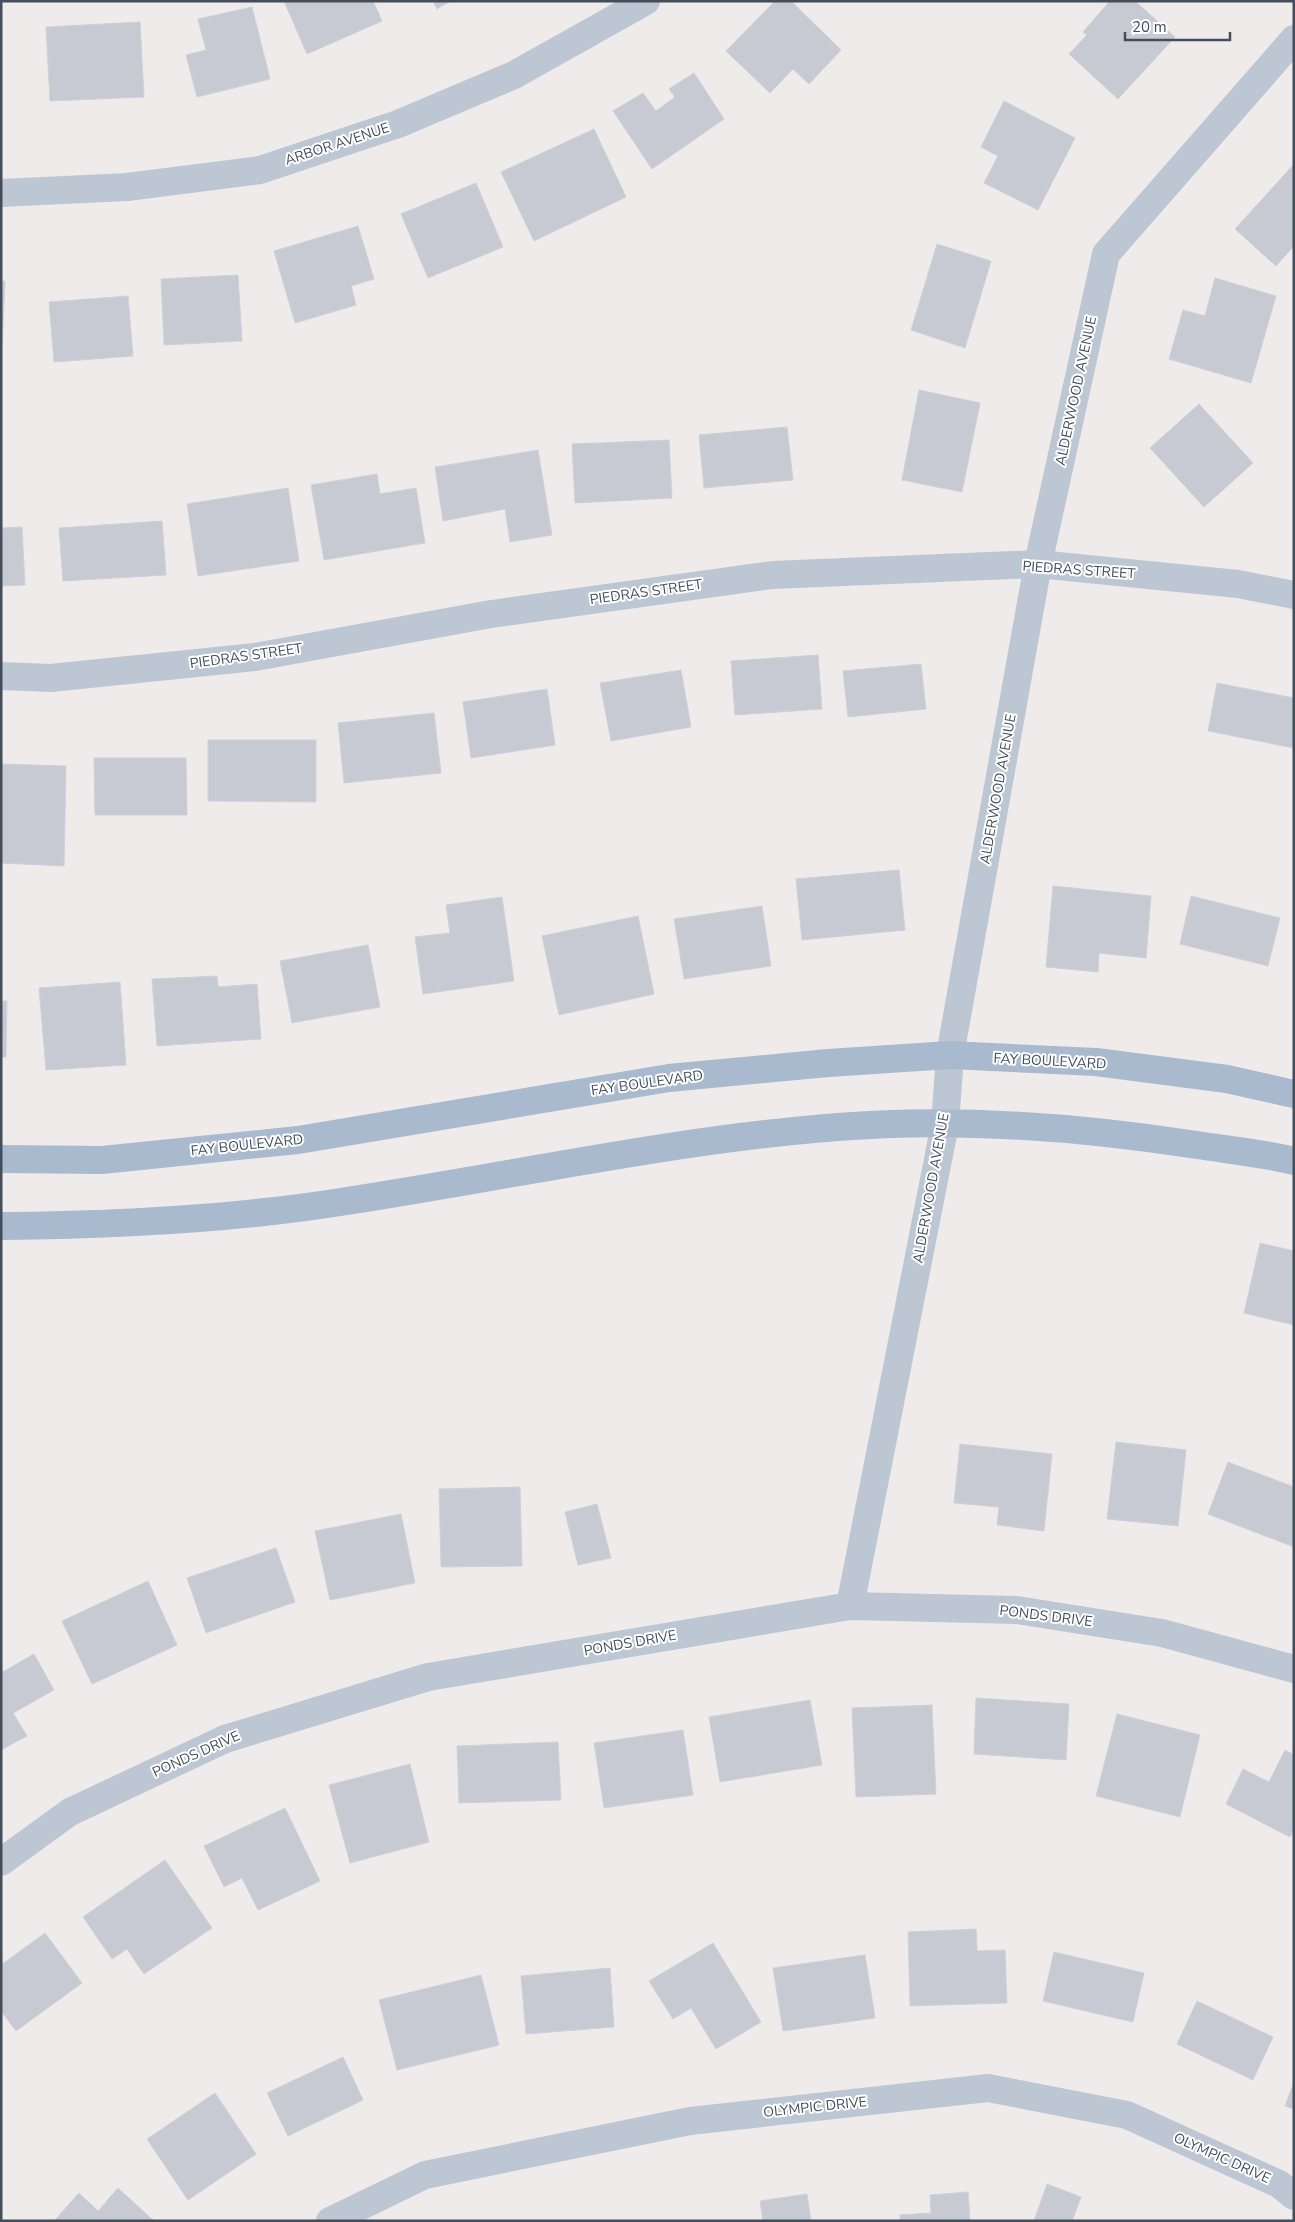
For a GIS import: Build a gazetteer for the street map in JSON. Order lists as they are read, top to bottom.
{
  "streets": {
    "main road": ["FAY BOULEVARD"],
    "street": [
      "ARBOR AVENUE",
      "ALDERWOOD AVENUE",
      "PIEDRAS STREET",
      "PONDS DRIVE",
      "OLYMPIC DRIVE"
    ]
  },
  "crossings": [
    ["ALDERWOOD AVENUE", "PIEDRAS STREET"],
    ["ALDERWOOD AVENUE", "FAY BOULEVARD"],
    ["ALDERWOOD AVENUE", "PONDS DRIVE"]
  ],
  "scale_bar": "20 m"
}
